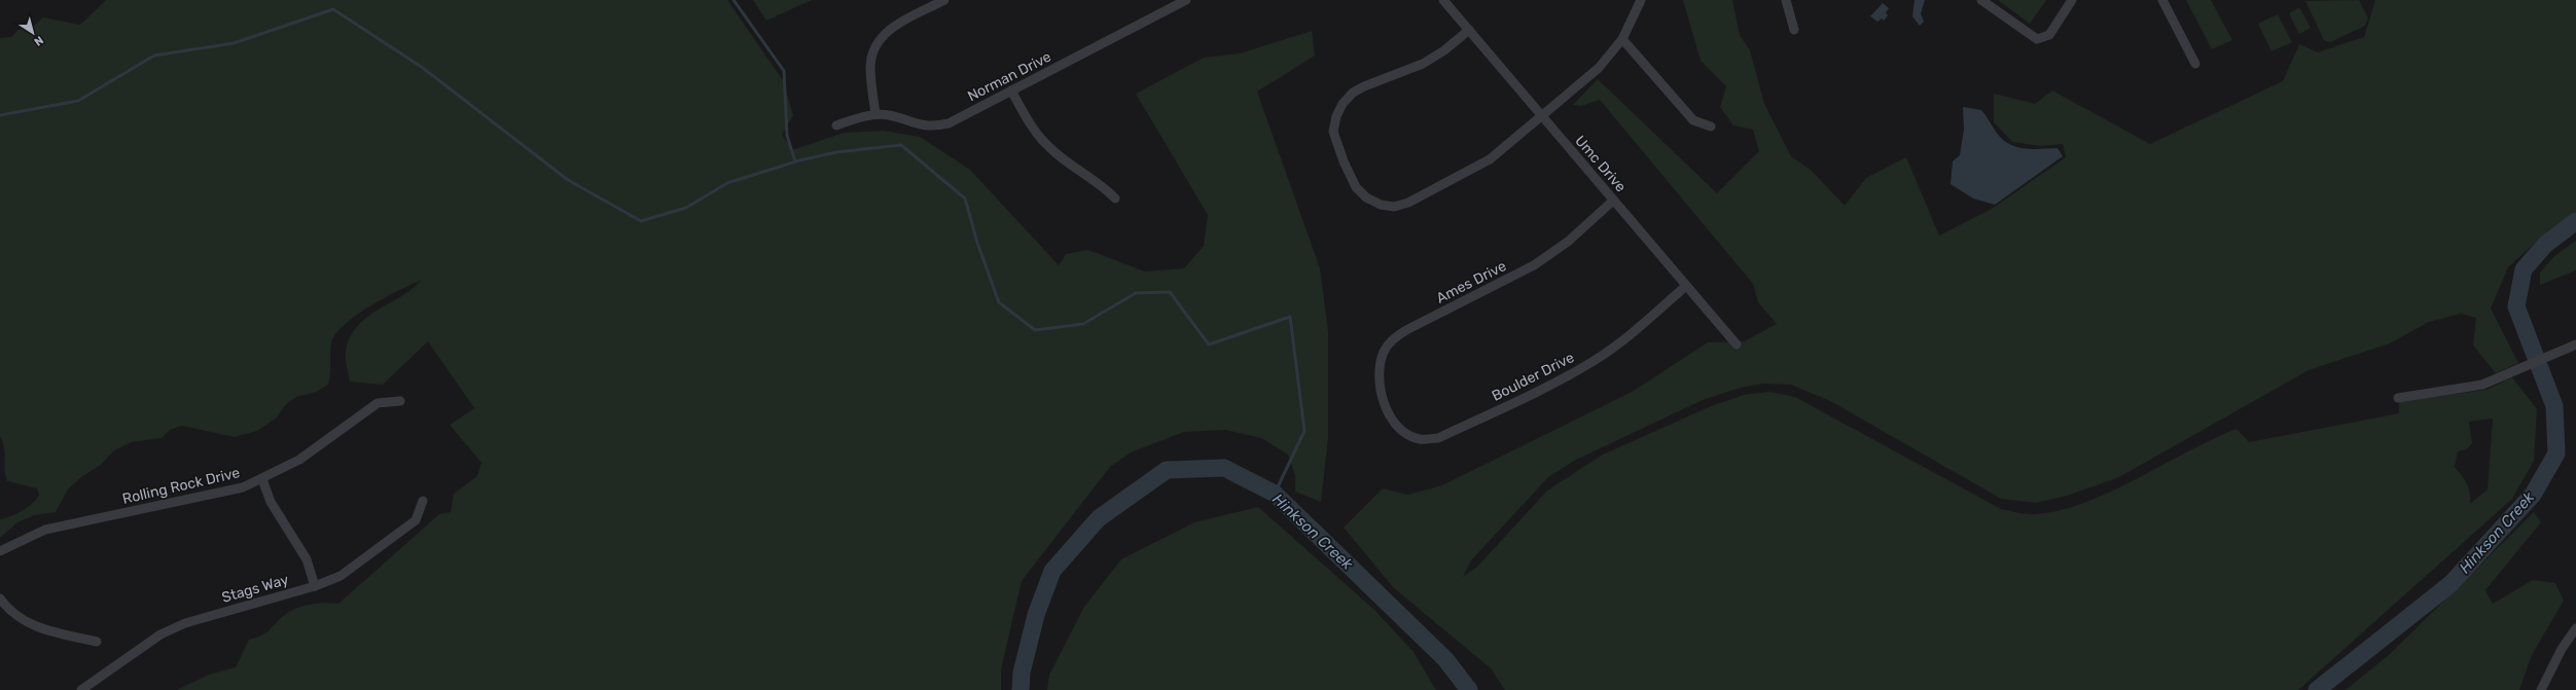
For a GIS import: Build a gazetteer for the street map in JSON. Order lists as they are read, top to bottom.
{
  "streets": {
    "street": [
      "Norman Drive",
      "Umc Drive",
      "Ames Drive",
      "Boulder Drive",
      "Rolling Rock Drive",
      "Stags Way"
    ]
  },
  "crossings": [
    ["Umc Drive", "Ames Drive"],
    ["Umc Drive", "Boulder Drive"],
    ["Ames Drive", "Boulder Drive"]
  ],
  "water": ["Hinkson Creek"],
  "north": "bottom right"
}
